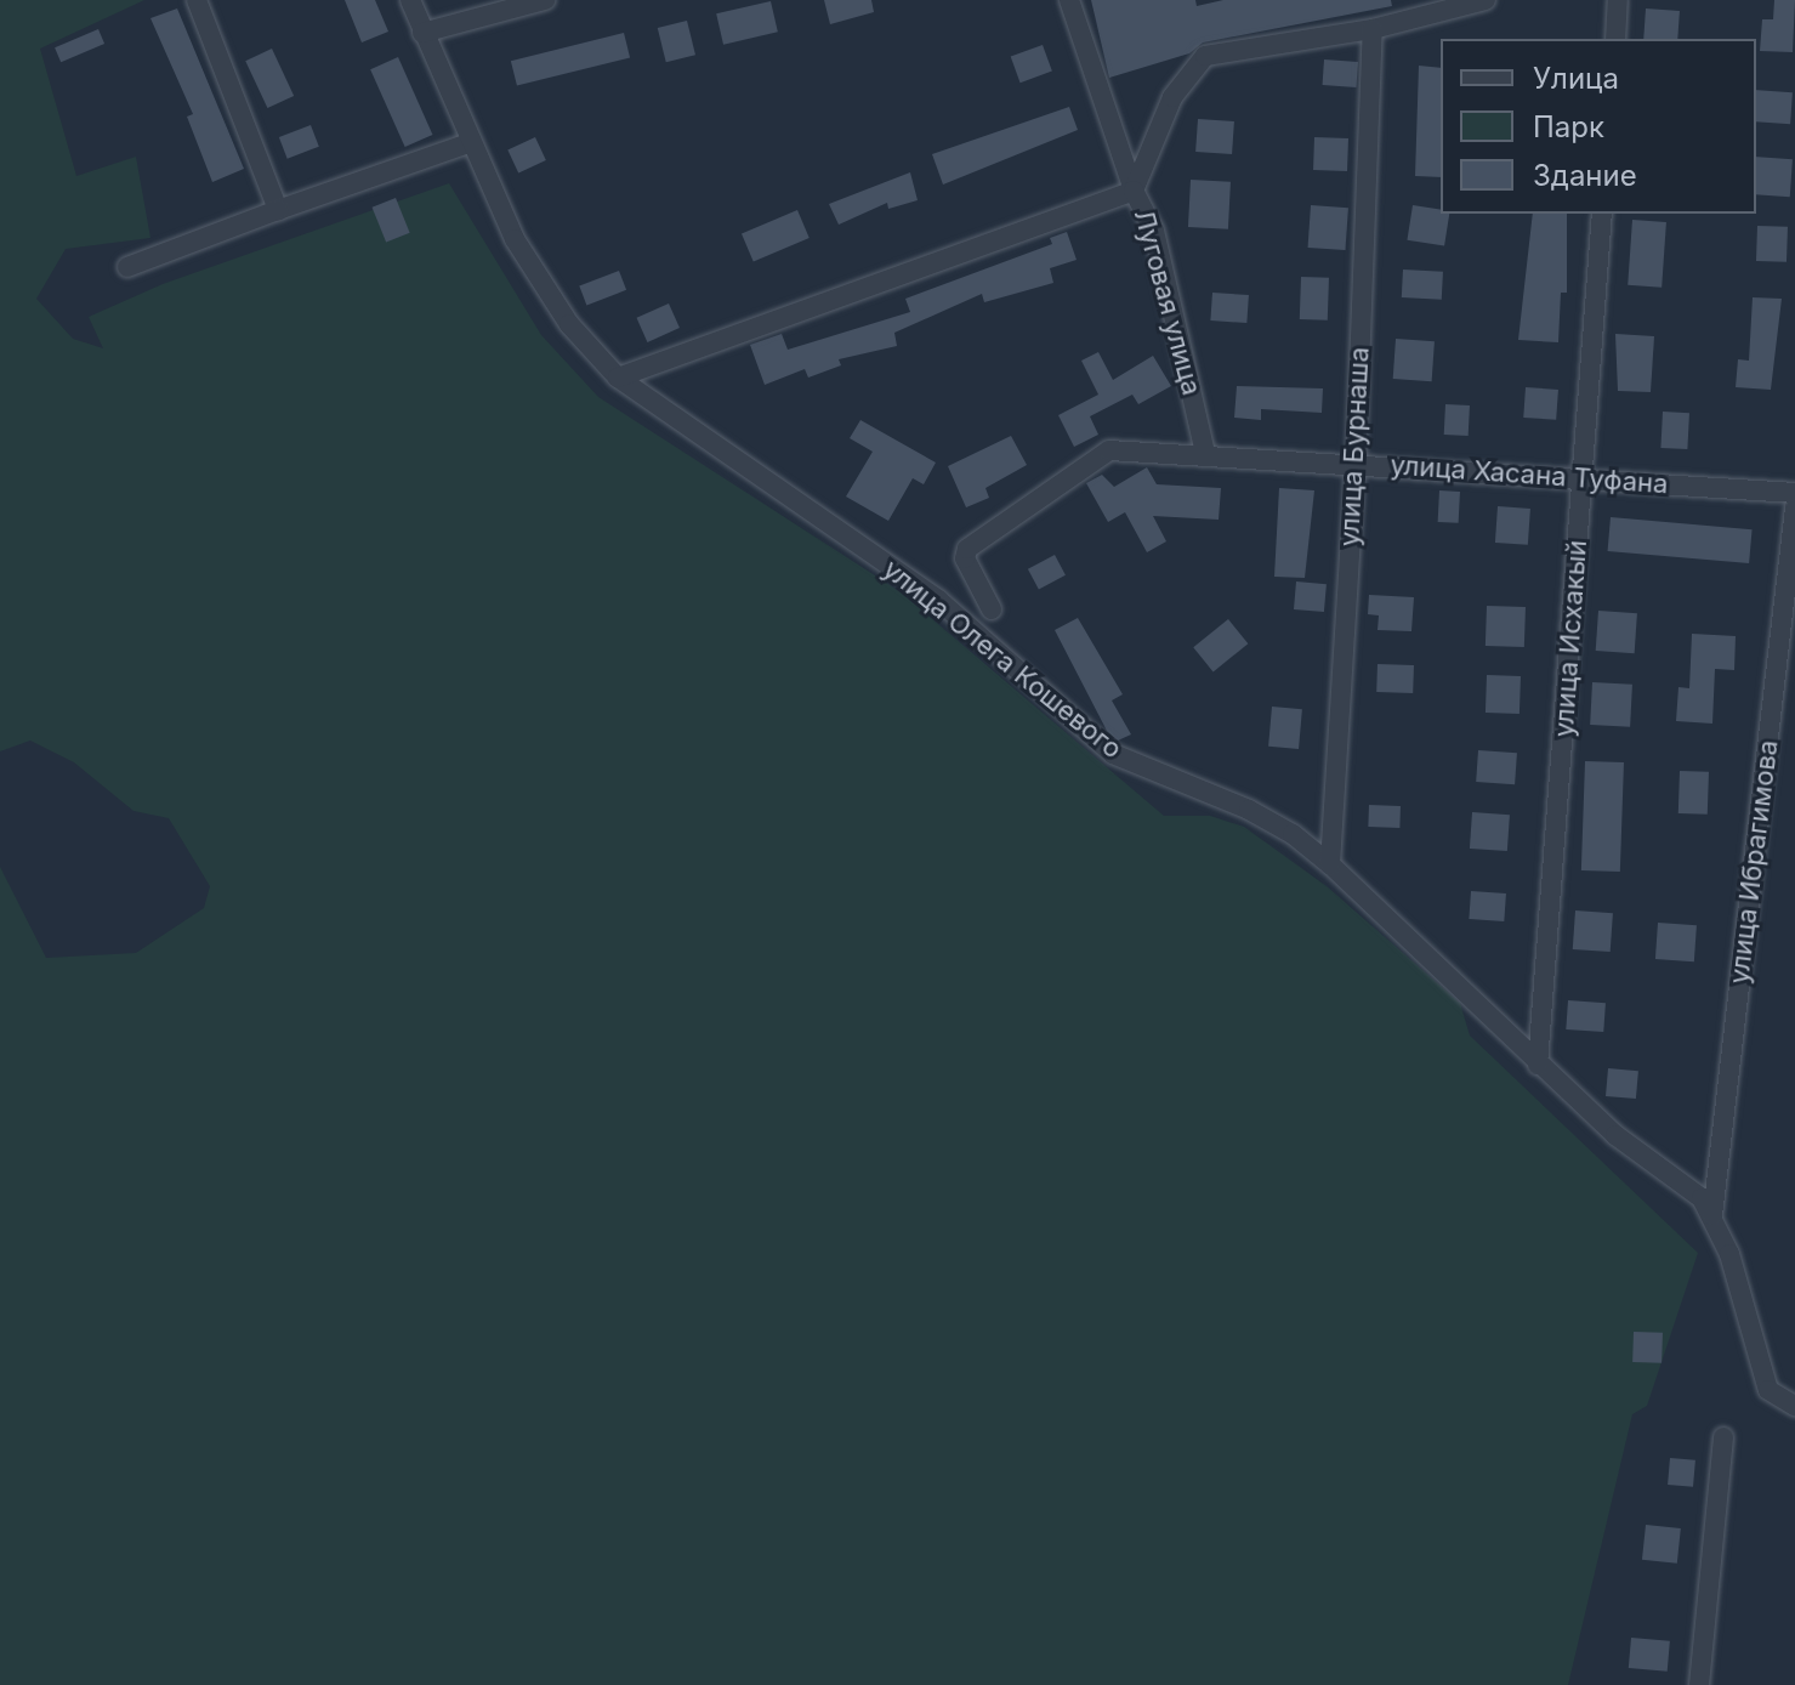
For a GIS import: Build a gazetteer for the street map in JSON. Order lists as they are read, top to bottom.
{
  "streets": {
    "street": [
      "Луговая улица",
      "улица Бурнаша",
      "улица Хасана Туфана",
      "улица Исхакый",
      "улица Олега Кошевого",
      "улица Ибрагимова"
    ]
  },
  "crossings": [
    ["Луговая улица", "улица Хасана Туфана"],
    ["Луговая улица", "улица Олега Кошевого"],
    ["улица Бурнаша", "улица Хасана Туфана"],
    ["улица Бурнаша", "улица Олега Кошевого"],
    ["улица Хасана Туфана", "улица Исхакый"],
    ["улица Исхакый", "улица Олега Кошевого"],
    ["улица Олега Кошевого", "улица Ибрагимова"]
  ],
  "legend": ["Улица", "Парк", "Здание"]
}
